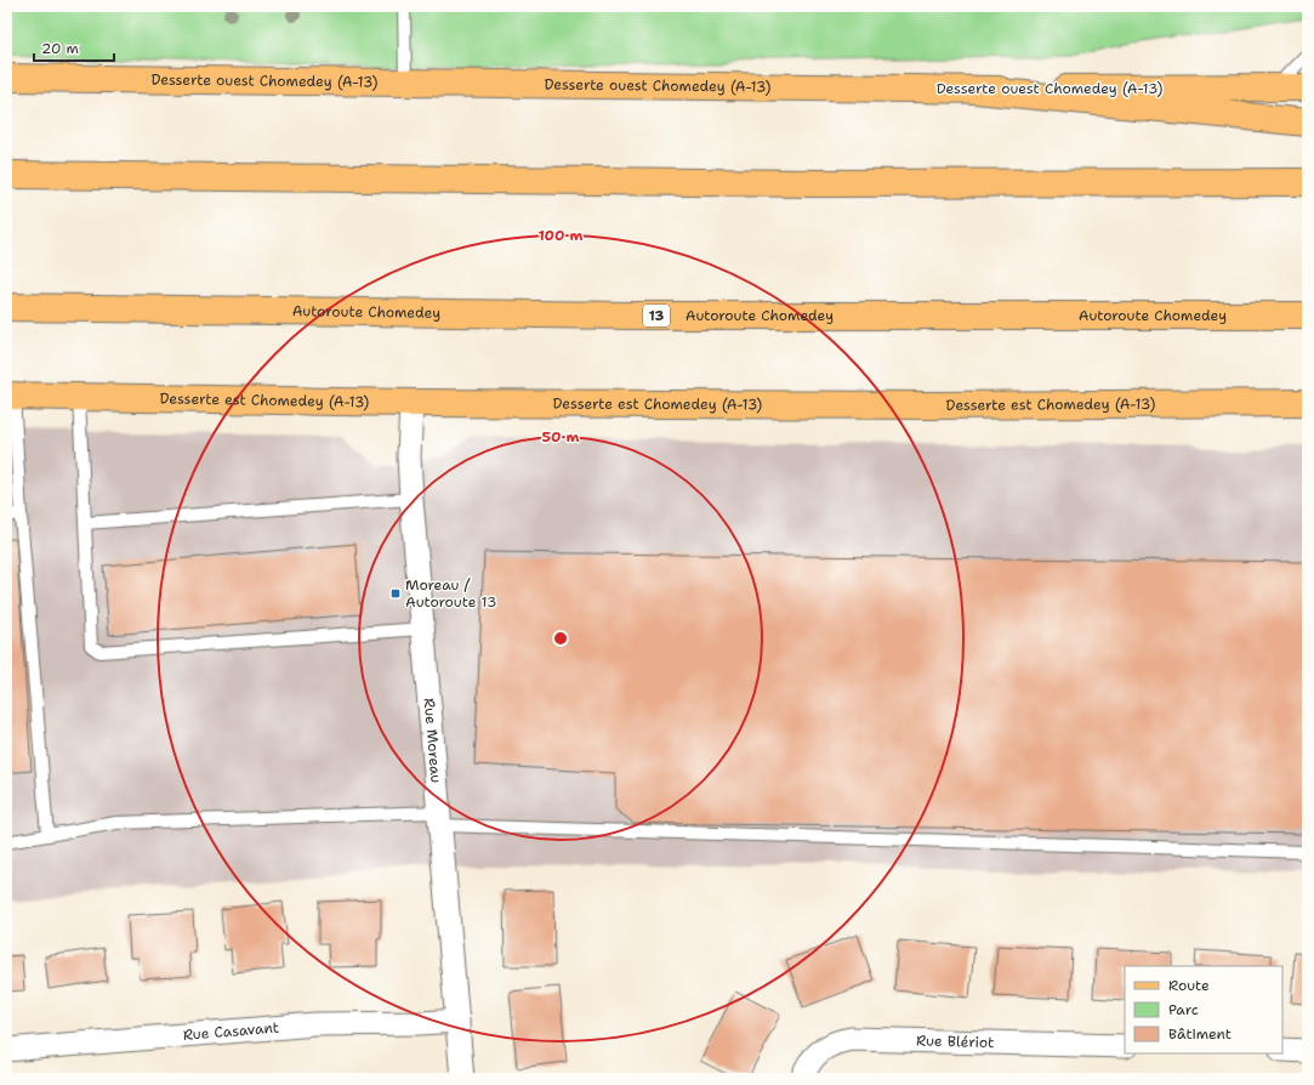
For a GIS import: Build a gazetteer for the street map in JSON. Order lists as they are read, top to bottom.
{
  "streets": {
    "main road": [
      "Desserte ouest Chomedey (A-13)",
      "Autoroute Chomedey",
      "13",
      "Desserte est Chomedey (A-13)"
    ],
    "street": ["Rue Moreau", "Rue Casavant", "Rue Blériot"]
  },
  "crossings": [
    ["Desserte est Chomedey (A-13)", "Rue Moreau"],
    ["Rue Moreau", "Rue Casavant"]
  ],
  "places": {
    "transit": ["Moreau / Autoroute 13"]
  },
  "legend": ["Route", "Parc", "Bâtiment"],
  "scale_bar": "20 m",
  "rings": ["100 m", "50 m"]
}
